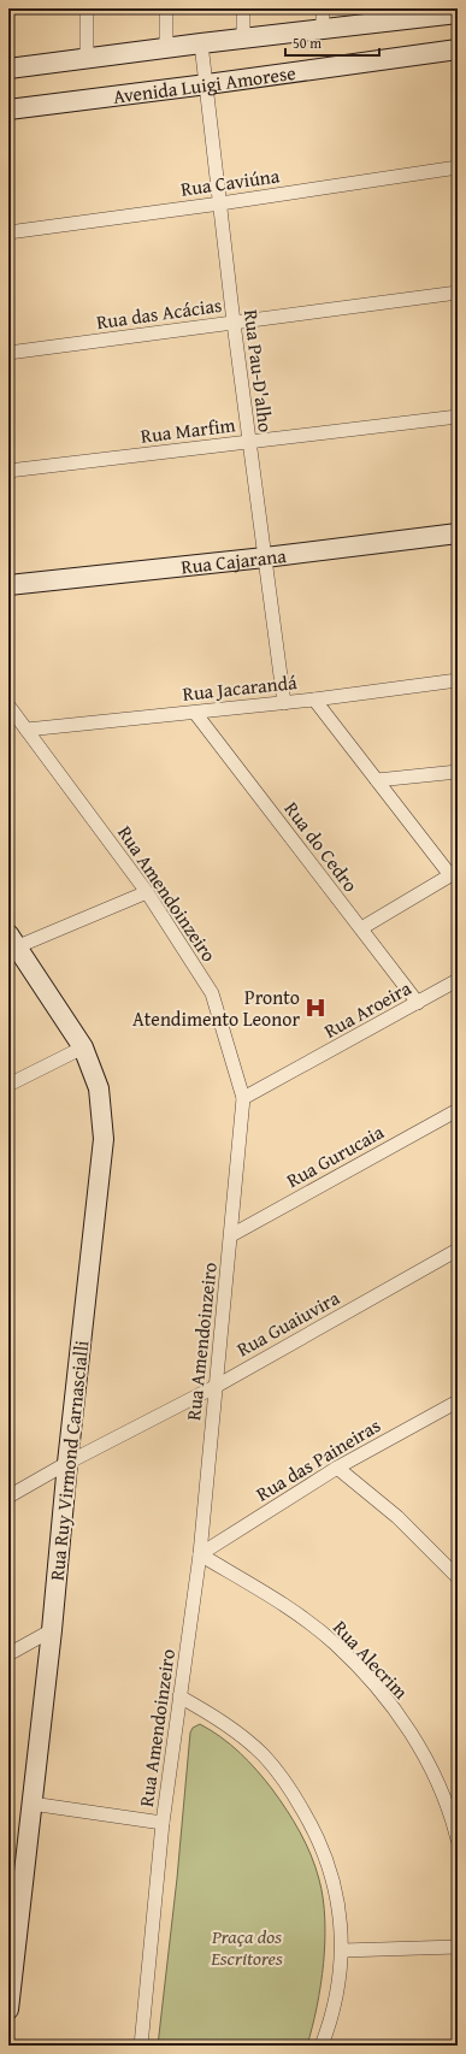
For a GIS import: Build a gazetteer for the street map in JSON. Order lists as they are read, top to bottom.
{
  "streets": {
    "street": [
      "Avenida Luigi Amorese",
      "Rua Caviúna",
      "Rua das Acácias",
      "Rua Pau-D'alho",
      "Rua Marfim",
      "Rua Cajarana",
      "Rua Jacarandá",
      "Rua do Cedro",
      "Rua Amendoinzeiro",
      "Rua Aroeira",
      "Rua Gurucaia",
      "Rua Guaiuvira",
      "Rua das Paineiras",
      "Rua Ruy Virmond Carnascialli",
      "Rua Alecrim"
    ]
  },
  "crossings": [
    ["Avenida Luigi Amorese", "Rua Pau-D'alho"],
    ["Rua Caviúna", "Rua Pau-D'alho"],
    ["Rua das Acácias", "Rua Pau-D'alho"],
    ["Rua Pau-D'alho", "Rua Marfim"],
    ["Rua Pau-D'alho", "Rua Cajarana"],
    ["Rua Pau-D'alho", "Rua Jacarandá"],
    ["Rua Jacarandá", "Rua do Cedro"],
    ["Rua Jacarandá", "Rua Amendoinzeiro"],
    ["Rua do Cedro", "Rua Aroeira"],
    ["Rua Amendoinzeiro", "Rua Aroeira"],
    ["Rua Amendoinzeiro", "Rua Gurucaia"],
    ["Rua Amendoinzeiro", "Rua Guaiuvira"],
    ["Rua Amendoinzeiro", "Rua das Paineiras"],
    ["Rua Amendoinzeiro", "Rua Alecrim"],
    ["Rua Guaiuvira", "Rua Ruy Virmond Carnascialli"],
    ["Rua das Paineiras", "Rua Alecrim"]
  ],
  "parks": ["Praça dos Escritores"],
  "places": {
    "hospital": ["Pronto Atendimento Leonor"]
  },
  "scale_bar": "50 m"
}
